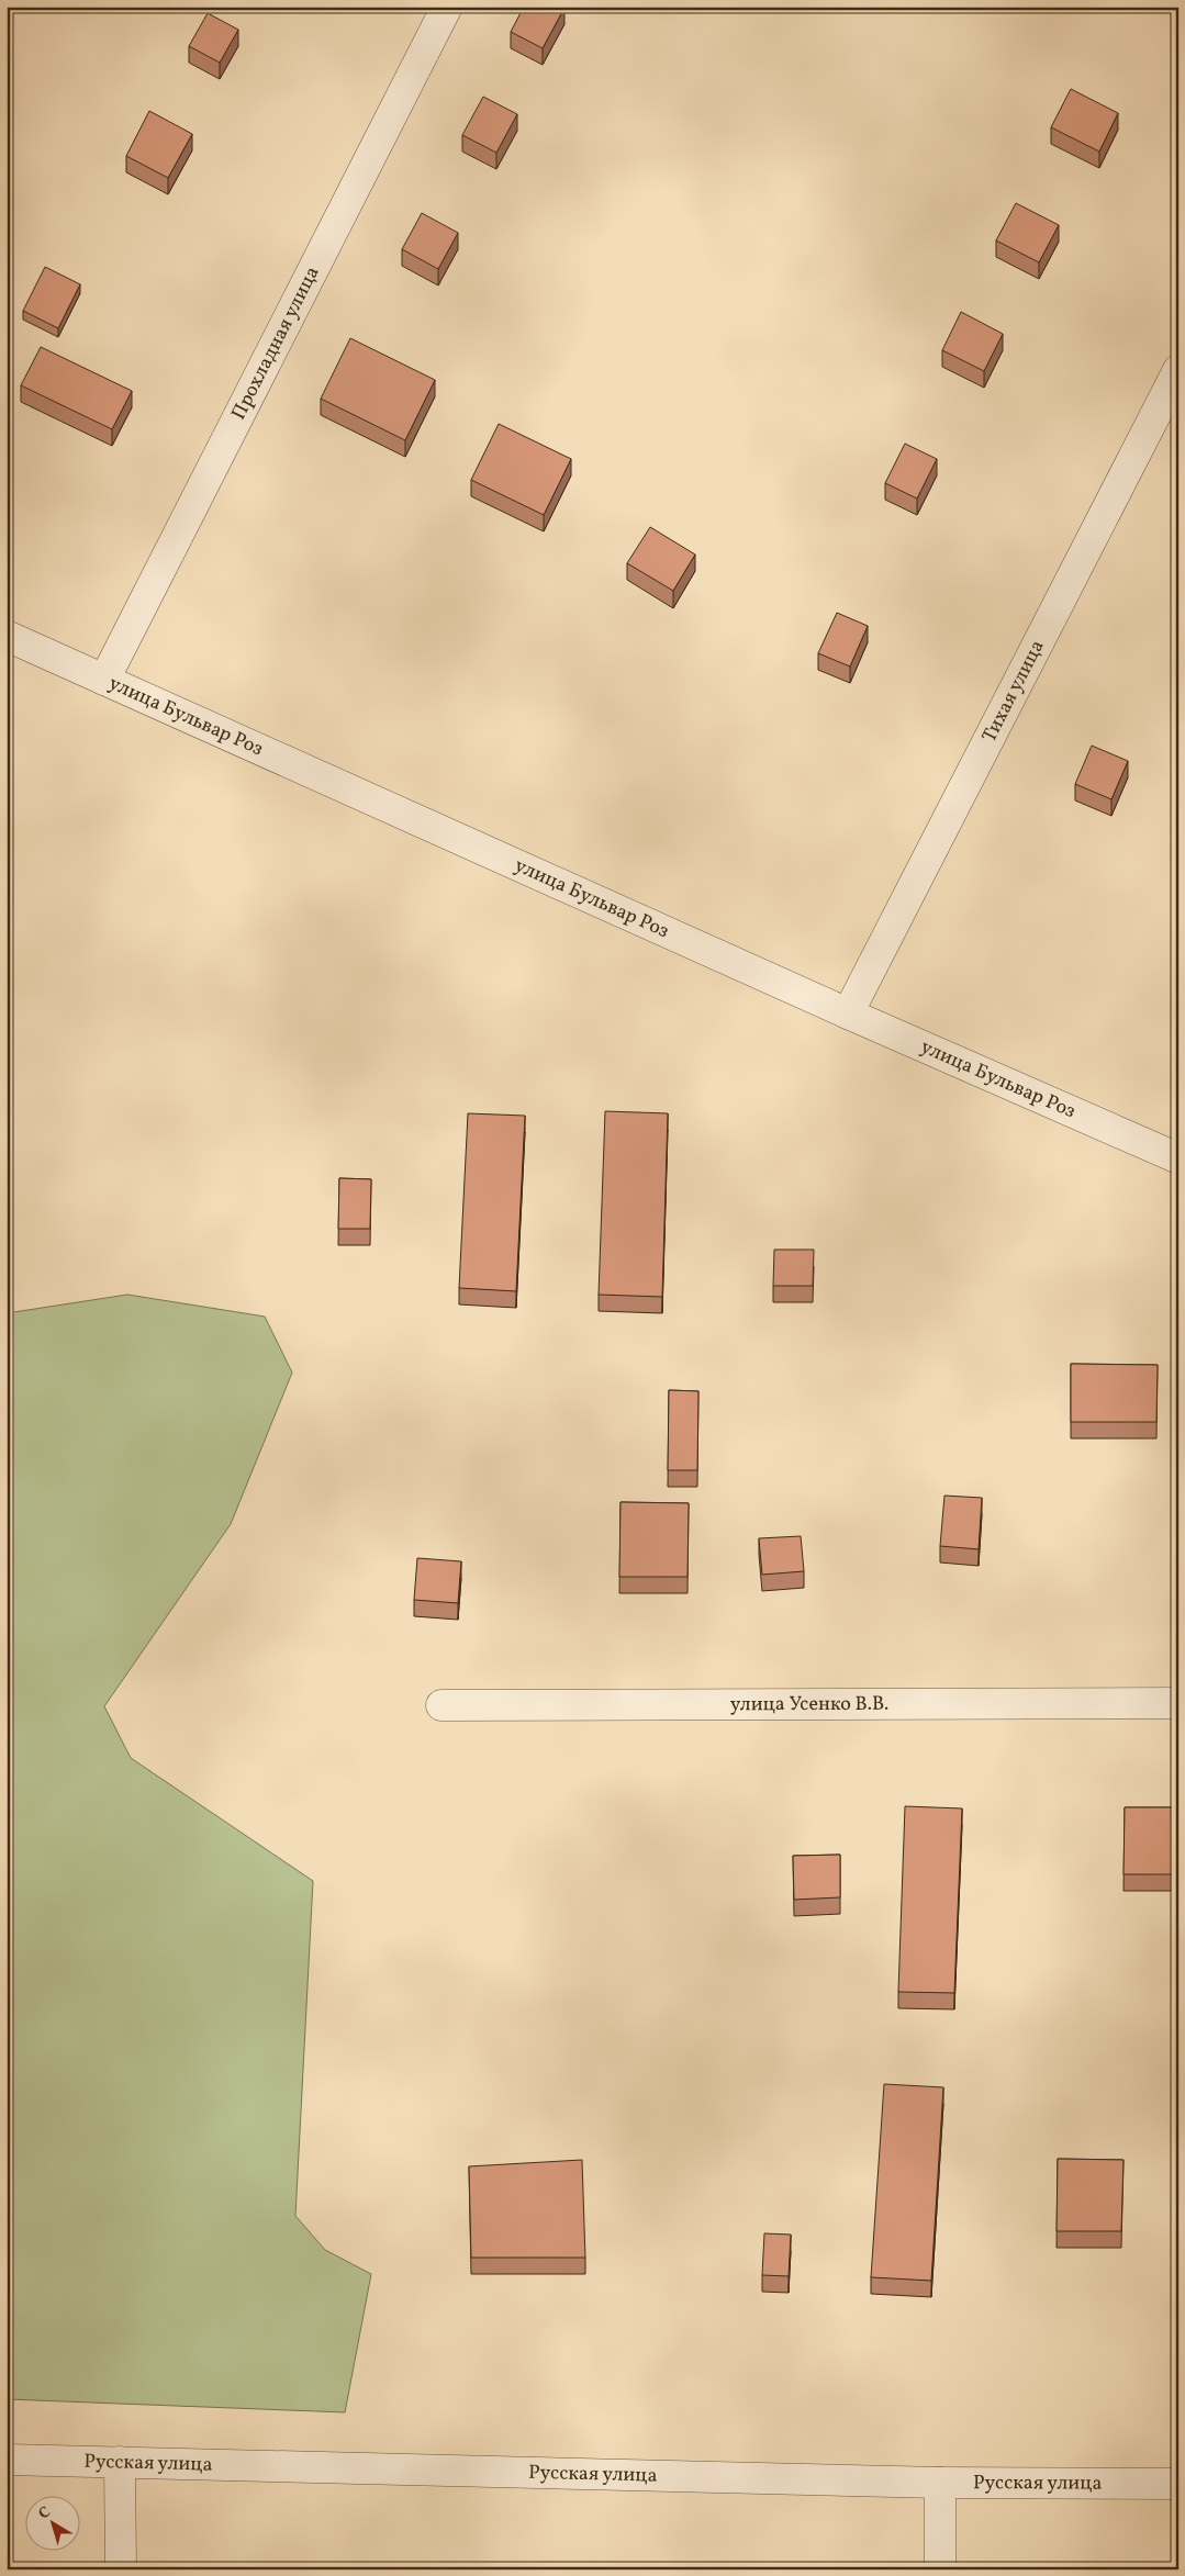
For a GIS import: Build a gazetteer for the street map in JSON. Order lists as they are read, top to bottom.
{
  "streets": {
    "street": [
      "Прохладная улица",
      "Тихая улица",
      "улица Бульвар Роз",
      "улица Усенко В.В.",
      "Русская улица"
    ]
  },
  "crossings": [
    ["Прохладная улица", "улица Бульвар Роз"],
    ["Тихая улица", "улица Бульвар Роз"]
  ],
  "north": "top left"
}
